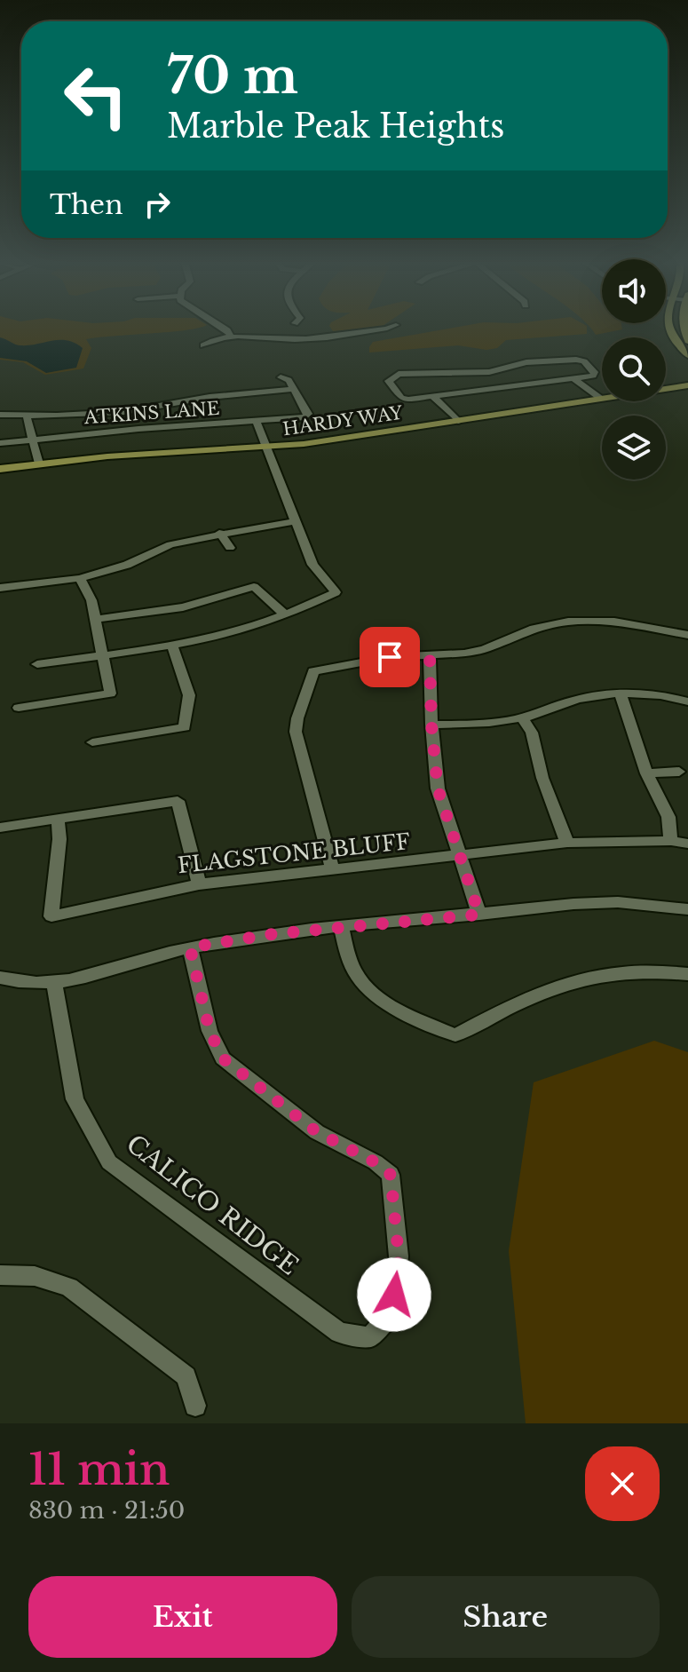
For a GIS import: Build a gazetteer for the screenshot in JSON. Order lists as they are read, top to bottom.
{
  "streets": {
    "main road": ["HARDY WAY"],
    "street": ["ATKINS LANE", "FLAGSTONE BLUFF", "CALICO RIDGE"]
  },
  "page": {
    "turn": ["70 m", "Marble Peak Heights"],
    "then": "Then",
    "heading": ["11 min", "830 m · 21:50"],
    "buttons": ["Exit", "Share"]
  }
}
